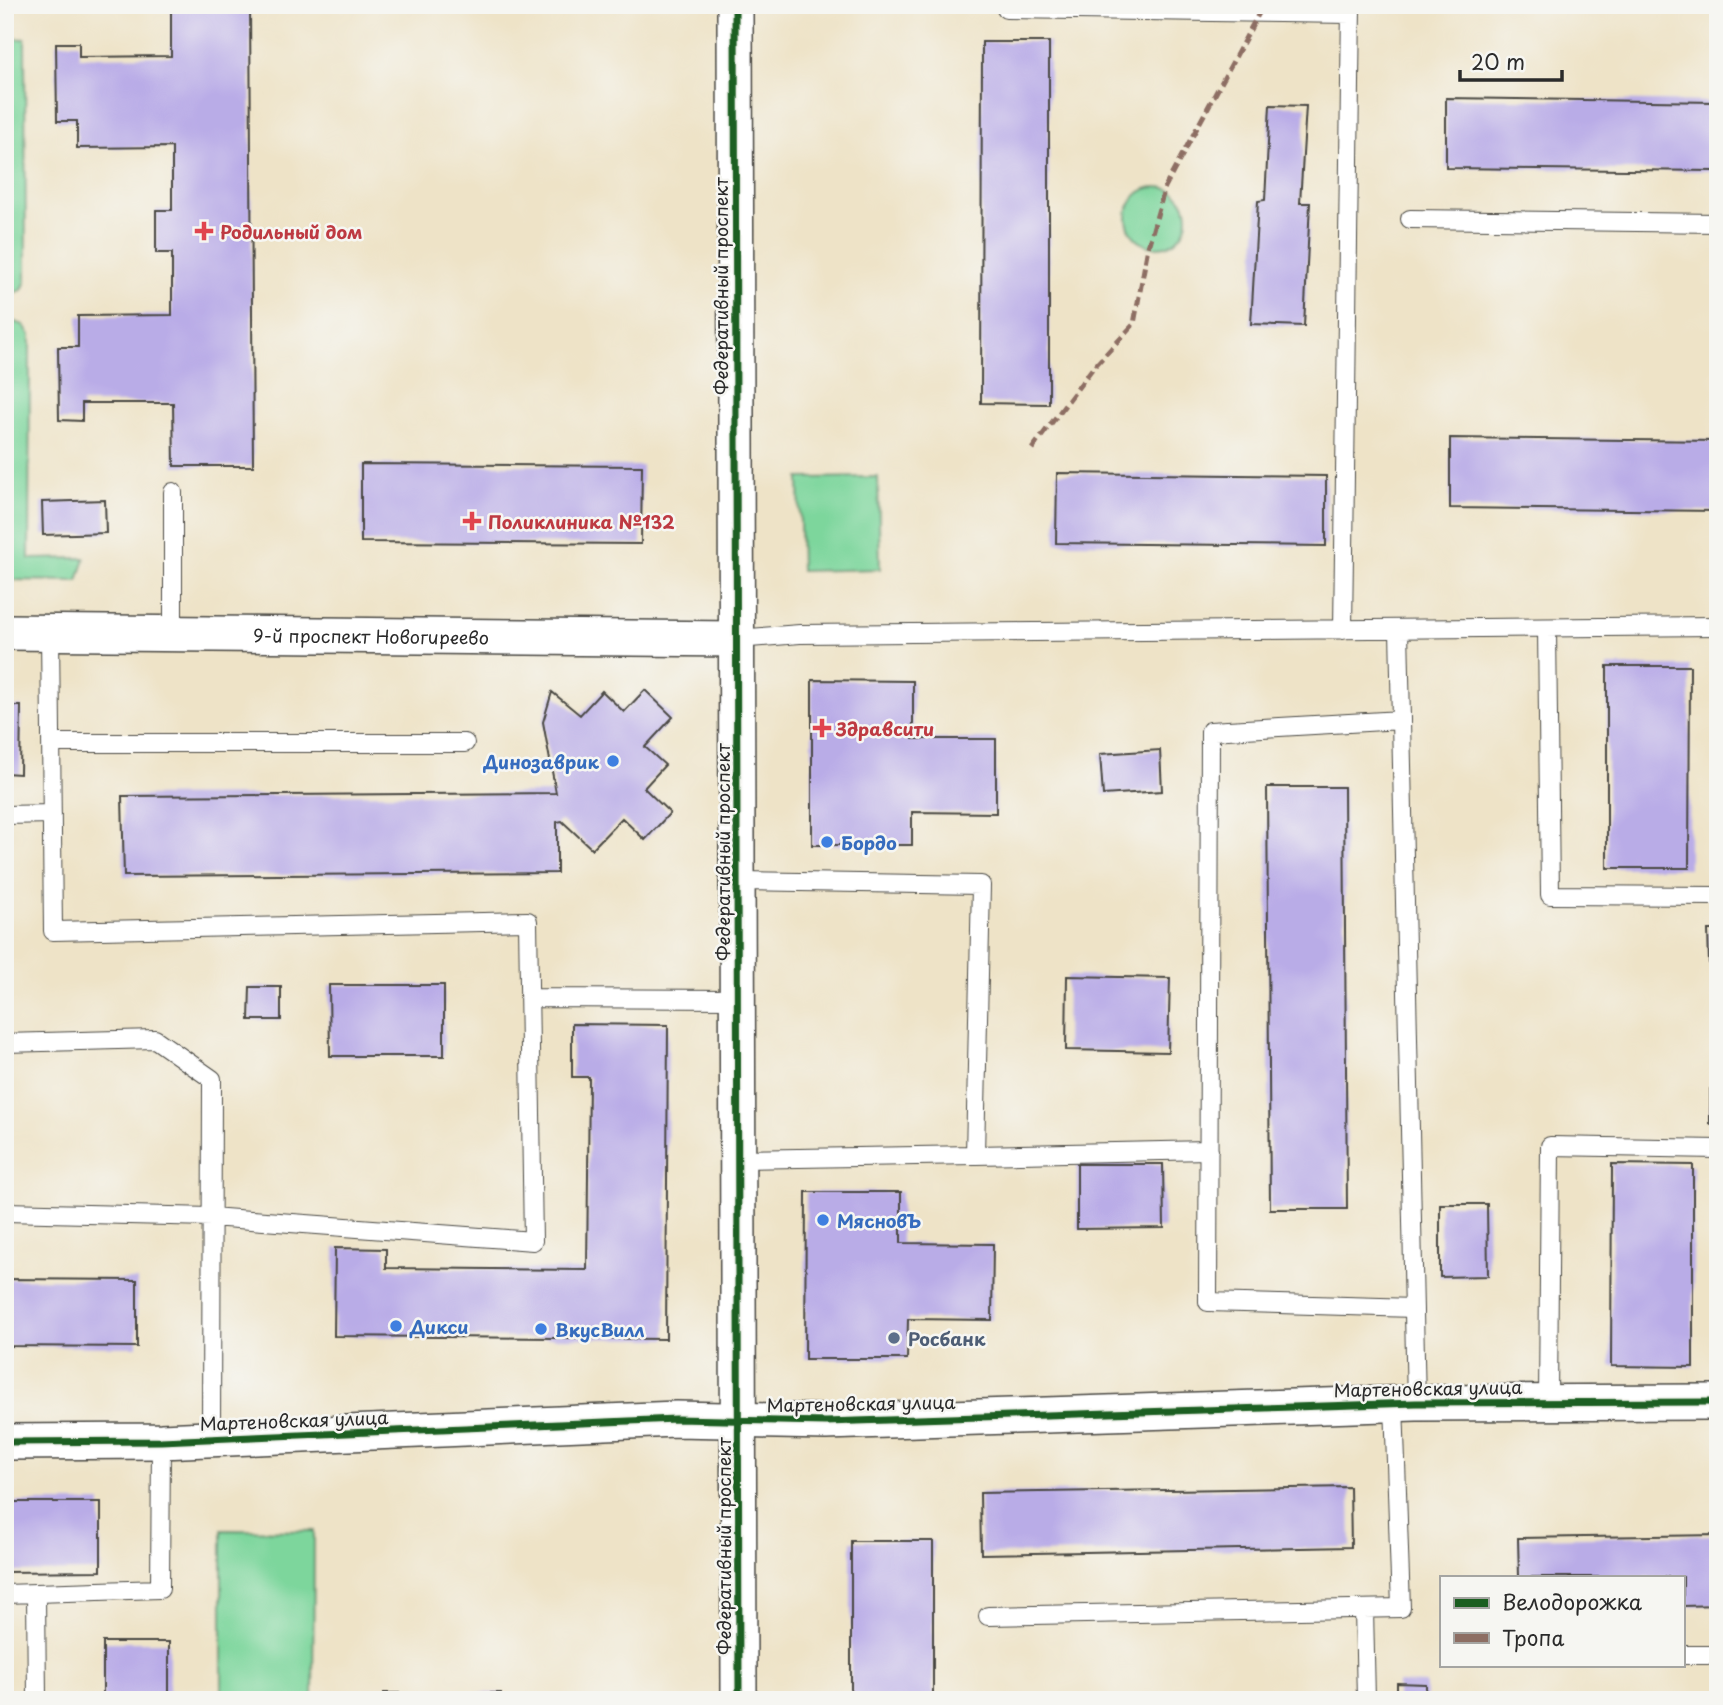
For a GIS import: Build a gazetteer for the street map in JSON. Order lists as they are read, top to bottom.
{
  "streets": {
    "street": ["Федеративный проспект", "9-й проспект Новогиреево", "Мартеновская улица"]
  },
  "crossings": [
    ["Федеративный проспект", "9-й проспект Новогиреево"],
    ["Федеративный проспект", "Мартеновская улица"]
  ],
  "places": {
    "health": ["Родильный дом", "Поликлиника №132", "Здравсити"],
    "other": [
      "Динозаврик",
      "Бордо",
      "МясновЪ",
      "Дикси",
      "ВкусВилл",
      "Росбанк"
    ]
  },
  "legend": ["Велодорожка", "Тропа"],
  "scale_bar": "20 m"
}
